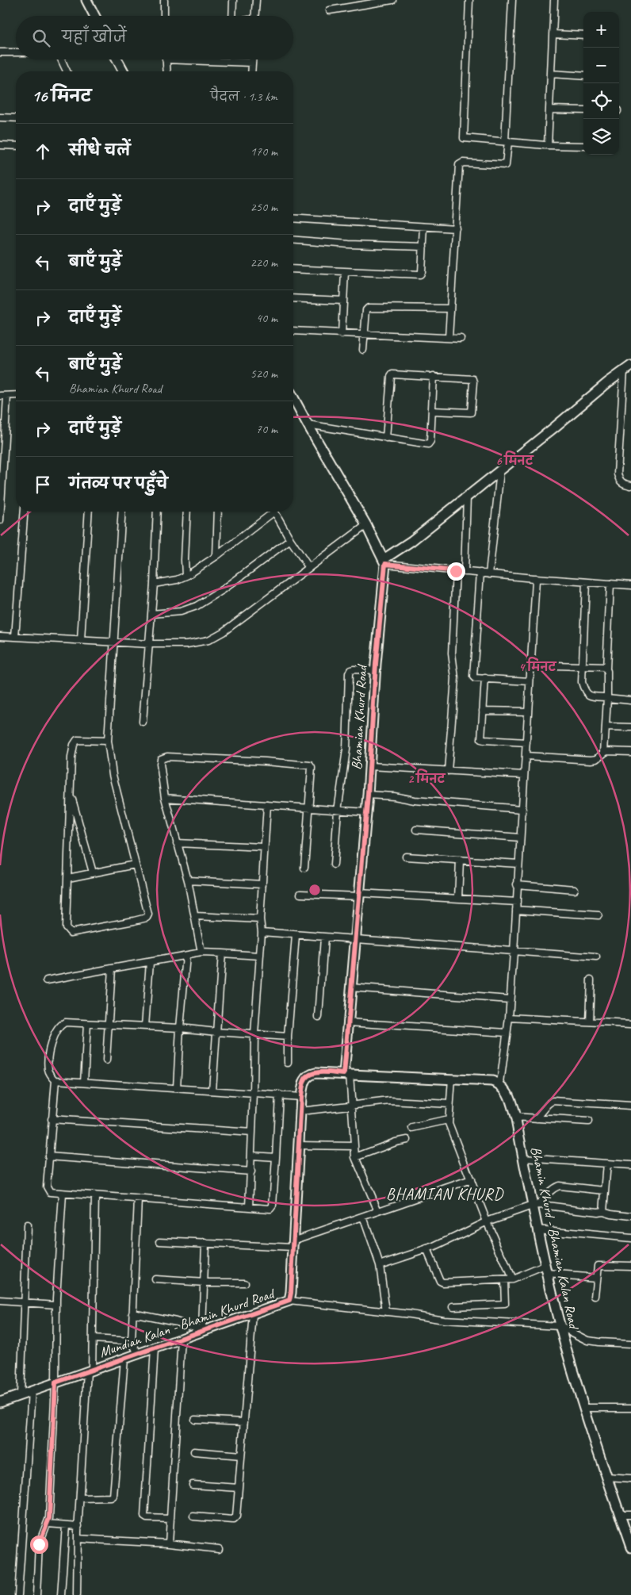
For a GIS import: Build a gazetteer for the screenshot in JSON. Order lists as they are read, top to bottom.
{
  "streets": {
    "street": ["Bhamian Khurd Road", "Bhamin Khurd - Bhamian Kalan Road", "Mundian Kalan - Bhamin Khurd Road"]
  },
  "crossings": [
    ["Bhamian Khurd Road", "Mundian Kalan - Bhamin Khurd Road"]
  ],
  "districts": ["BHAMIAN KHURD"],
  "page": {
    "map_buttons": ["+", "−"],
    "search": "यहाँ खोजें",
    "heading": ["16 मिनट", "पैदल · 1.3 km"],
    "list": [
      ["सीधे चलें", "170 m"],
      ["दाएँ मुड़ें", "250 m"],
      ["बाएँ मुड़ें", "220 m"],
      ["दाएँ मुड़ें", "40 m"],
      ["बाएँ मुड़ें", "Bhamian Khurd Road", "520 m"],
      ["दाएँ मुड़ें", "70 m"],
      "गंतव्य पर पहुँचे"
    ]
  },
  "rings": ["6 मिनट", "4 मिनट", "2 मिनट"]
}
